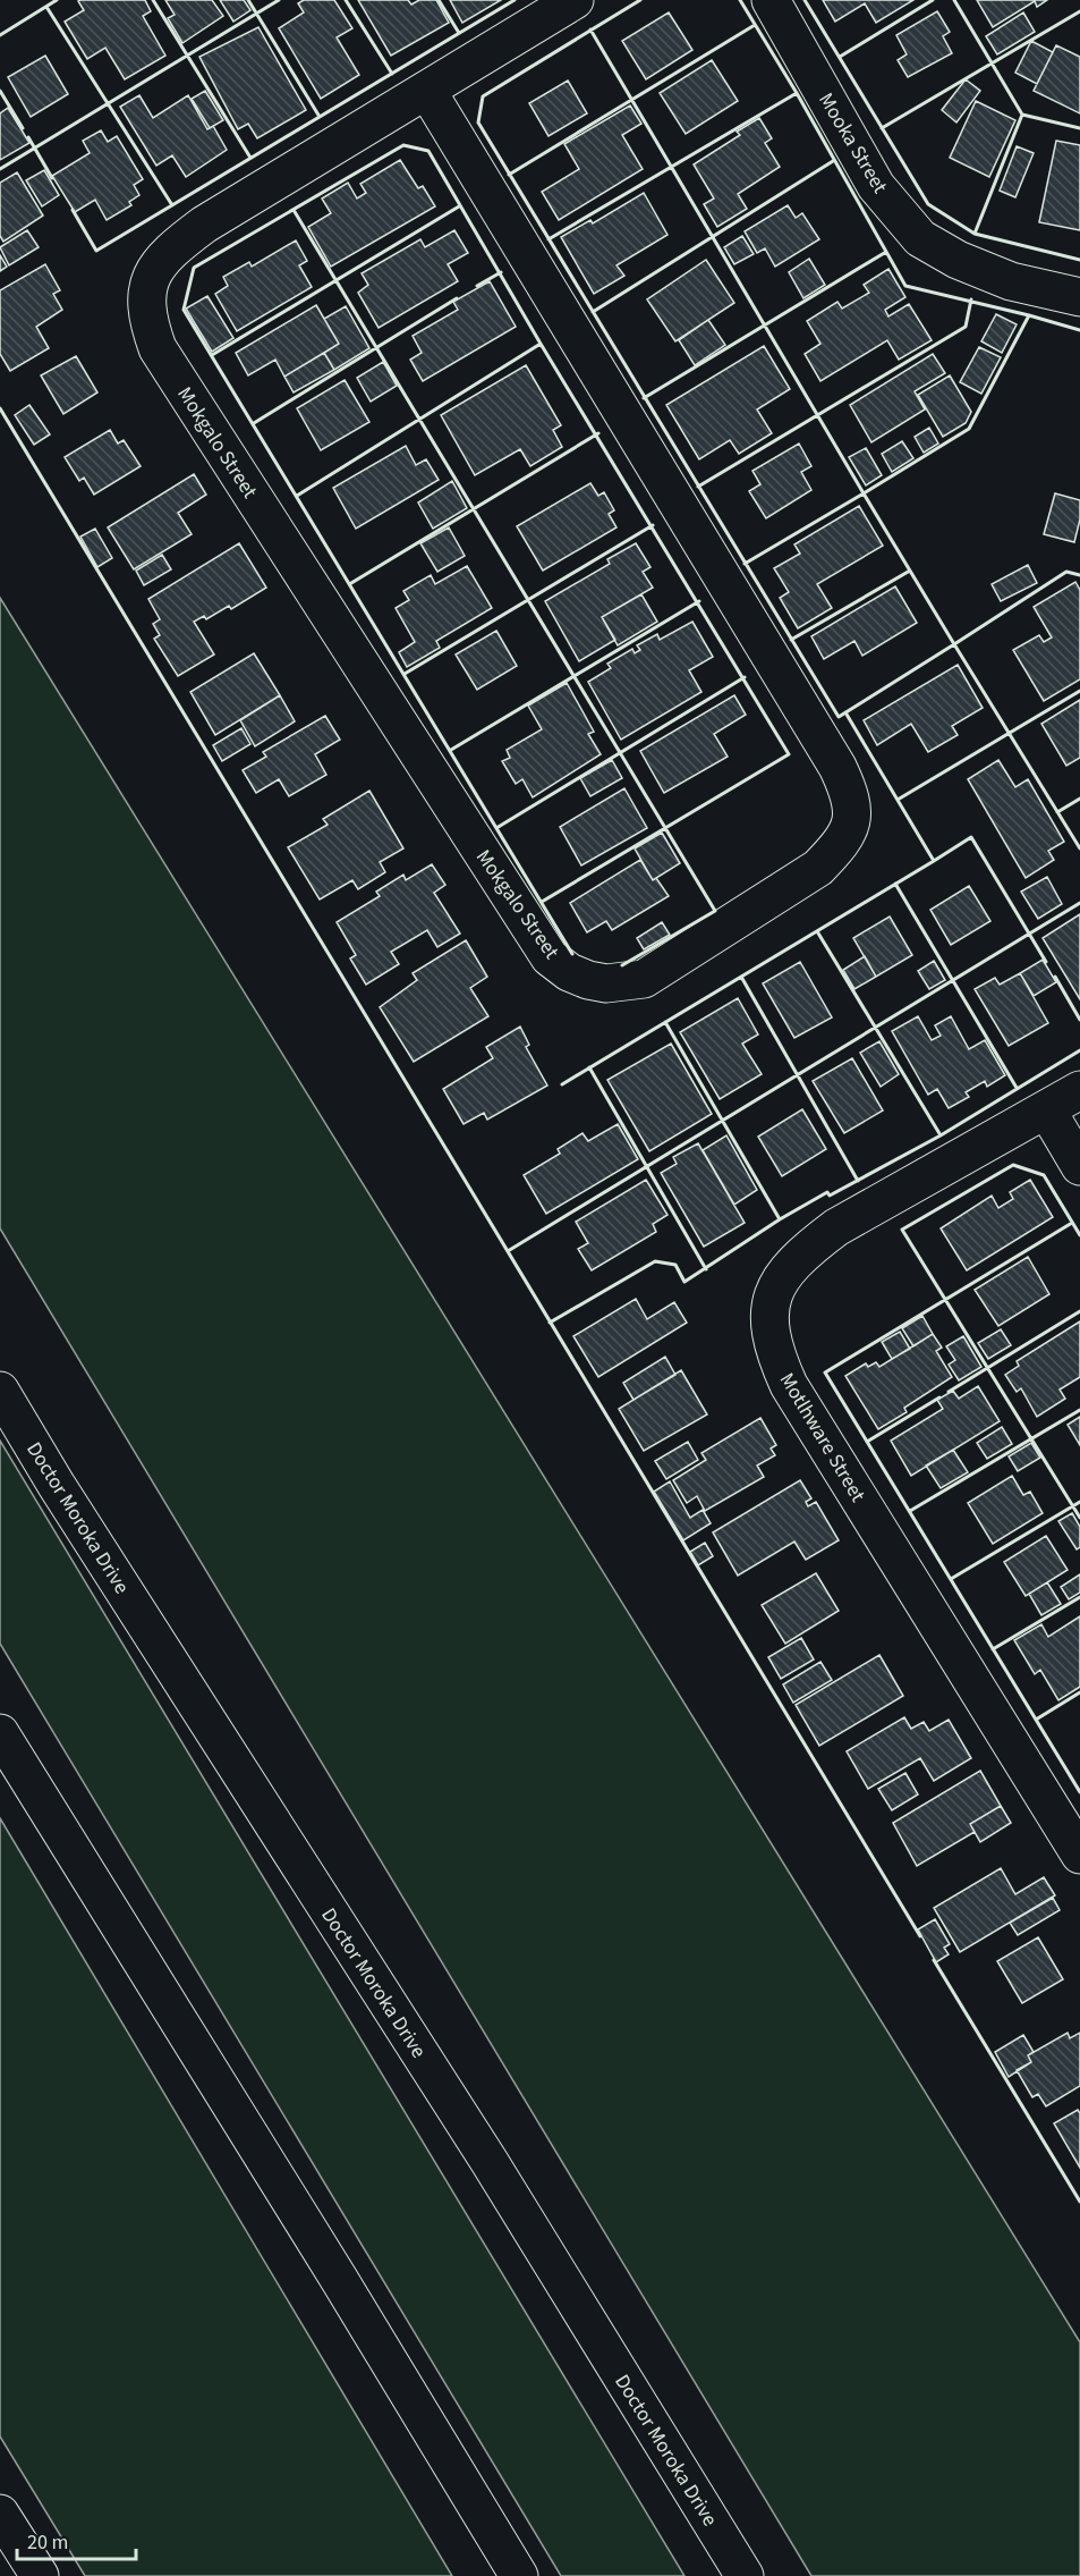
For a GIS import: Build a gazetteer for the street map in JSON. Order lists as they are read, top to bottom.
{
  "streets": {
    "street": [
      "Mooka Street",
      "Mokgalo Street",
      "Motlhware Street",
      "Doctor Moroka Drive"
    ]
  },
  "scale_bar": "20 m"
}
